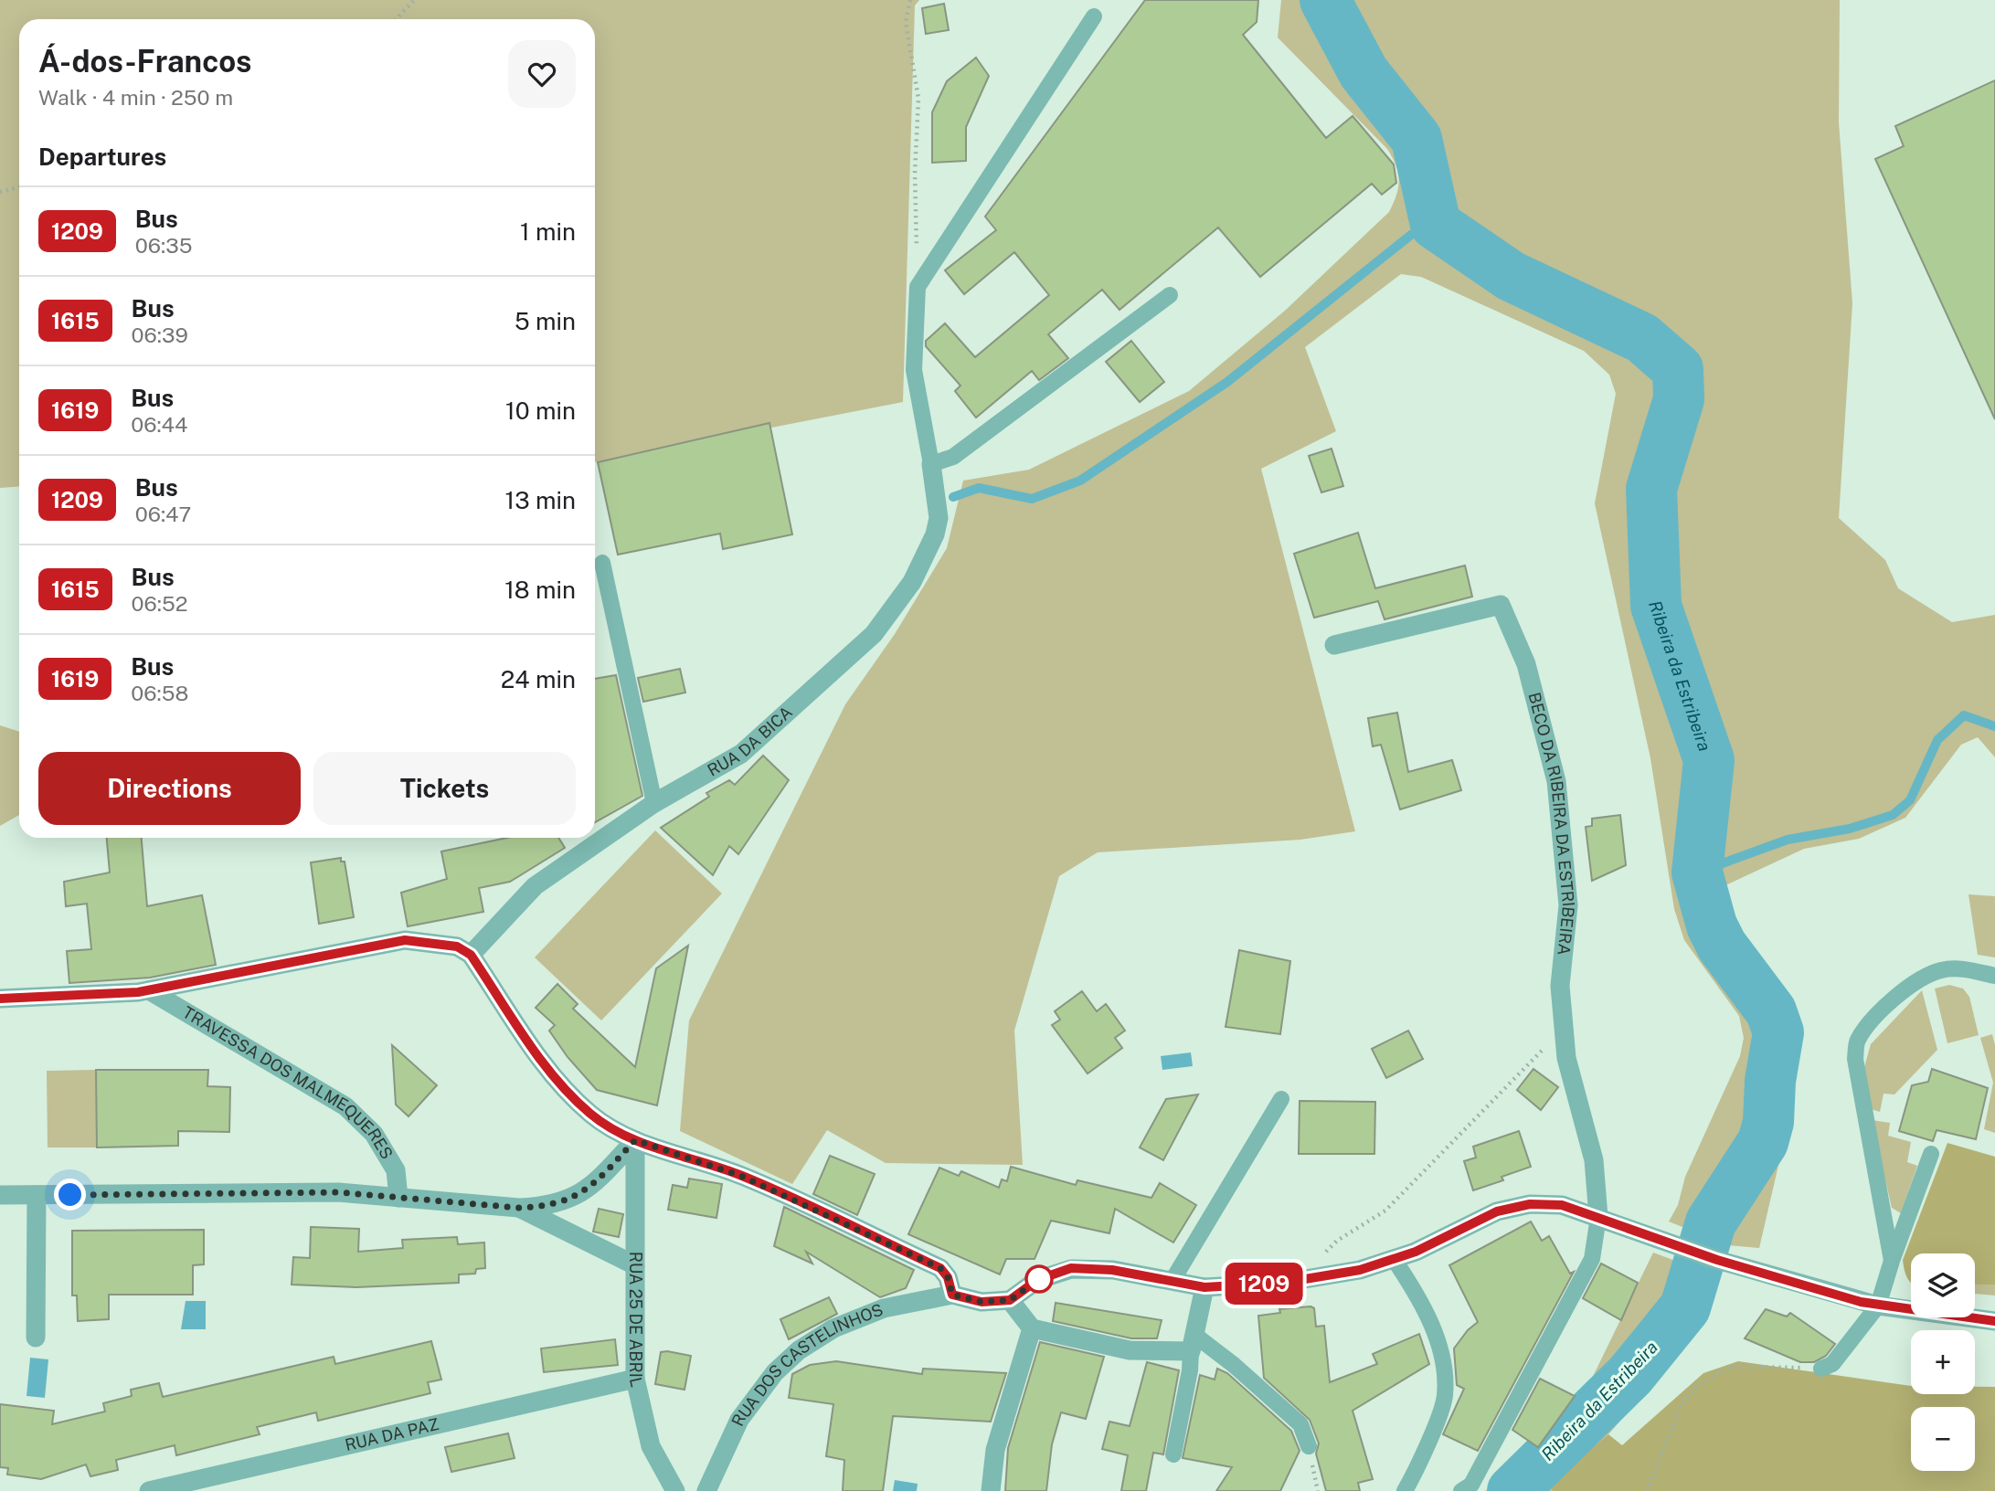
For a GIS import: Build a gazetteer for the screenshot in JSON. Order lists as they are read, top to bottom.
{
  "streets": {
    "street": [
      "RUA DA BICA",
      "BECO DA RIBEIRA DA ESTRIBEIRA",
      "TRAVESSA DOS MALMEQUERES",
      "RUA 25 DE ABRIL",
      "RUA DOS CASTELINHOS",
      "RUA DA PAZ"
    ]
  },
  "crossings": [
    ["RUA 25 DE ABRIL", "RUA DA PAZ"]
  ],
  "water": ["Ribeira da Estribeira"],
  "lines": ["bus line 1209"],
  "page": {
    "on_map": "1209",
    "heading": [
      ["Á-dos-Francos", "Walk · 4 min · 250 m"],
      "Departures"
    ],
    "list": [
      {
        "mark": "1209",
        "name": "Bus",
        "note": "06:35",
        "value": "1 min"
      },
      {
        "mark": "1615",
        "name": "Bus",
        "note": "06:39",
        "value": "5 min"
      },
      {
        "mark": "1619",
        "name": "Bus",
        "note": "06:44",
        "value": "10 min"
      },
      {
        "mark": "1209",
        "name": "Bus",
        "note": "06:47",
        "value": "13 min"
      },
      {
        "mark": "1615",
        "name": "Bus",
        "note": "06:52",
        "value": "18 min"
      },
      {
        "mark": "1619",
        "name": "Bus",
        "note": "06:58",
        "value": "24 min"
      }
    ],
    "buttons": ["Directions", "Tickets"],
    "map_buttons": ["+", "−"]
  }
}
